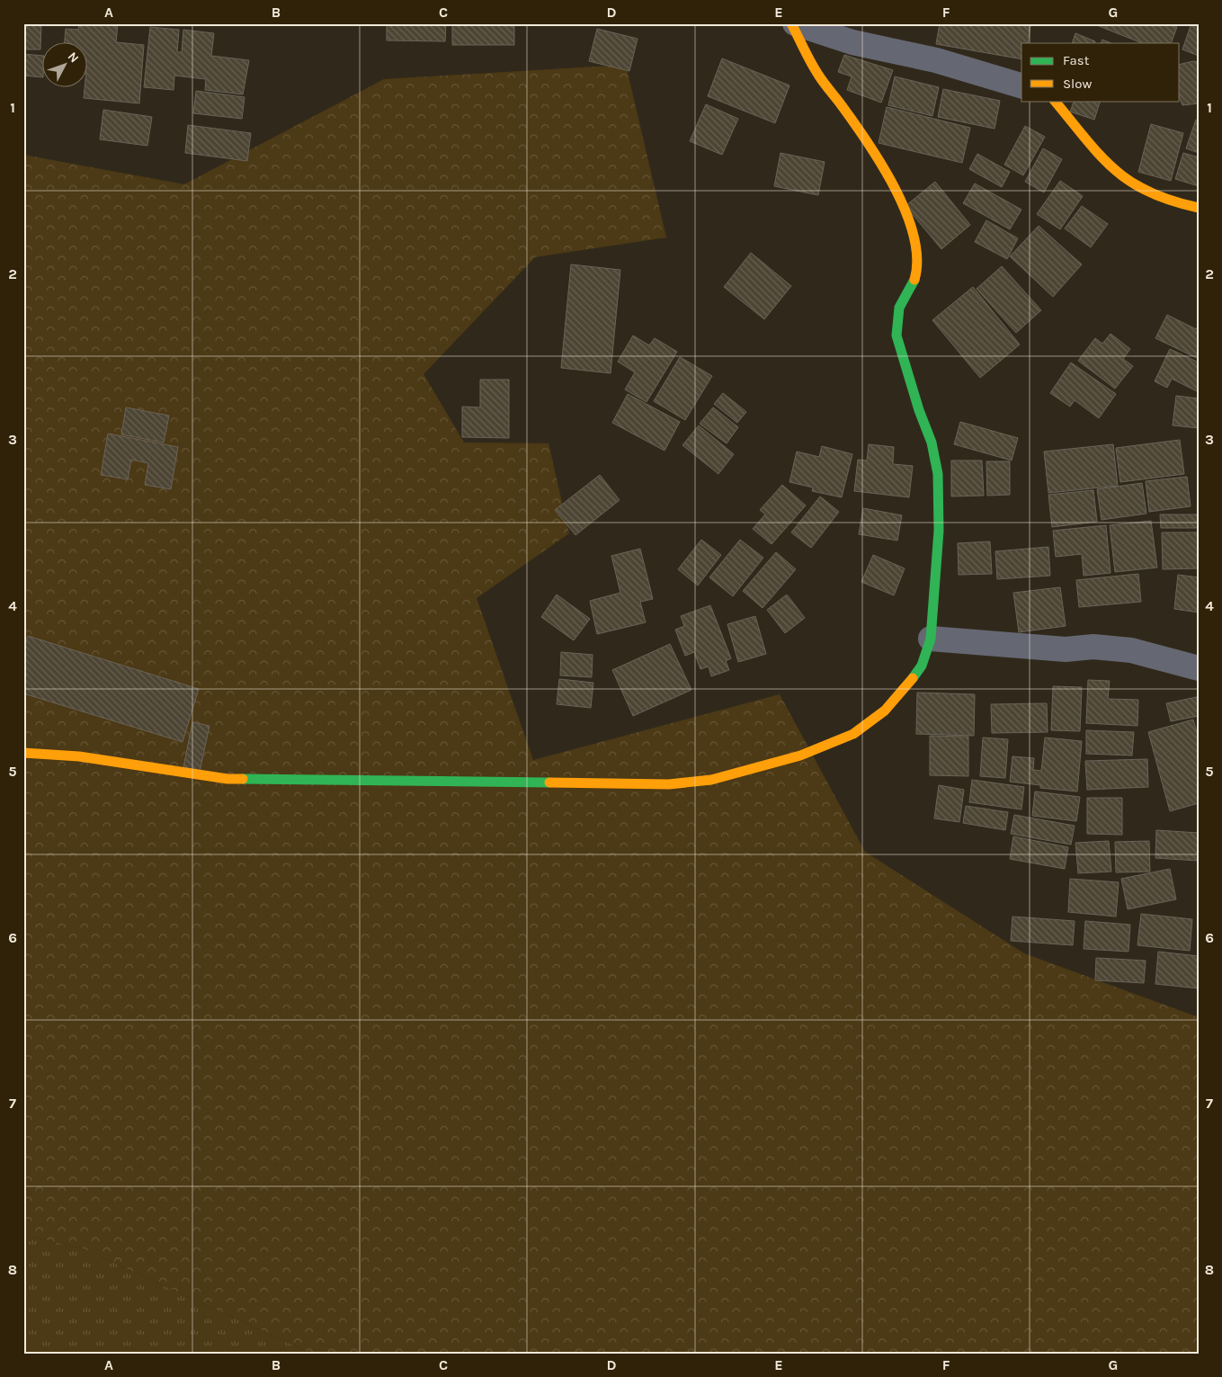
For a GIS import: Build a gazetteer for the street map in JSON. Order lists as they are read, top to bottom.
{
  "legend": ["Fast", "Slow"],
  "north": "top right",
  "grid": {
    "columns": [
      "A",
      "B",
      "C",
      "D",
      "E",
      "F",
      "G"
    ],
    "rows": [
      "1",
      "2",
      "3",
      "4",
      "5",
      "6",
      "7",
      "8"
    ]
  }
}
